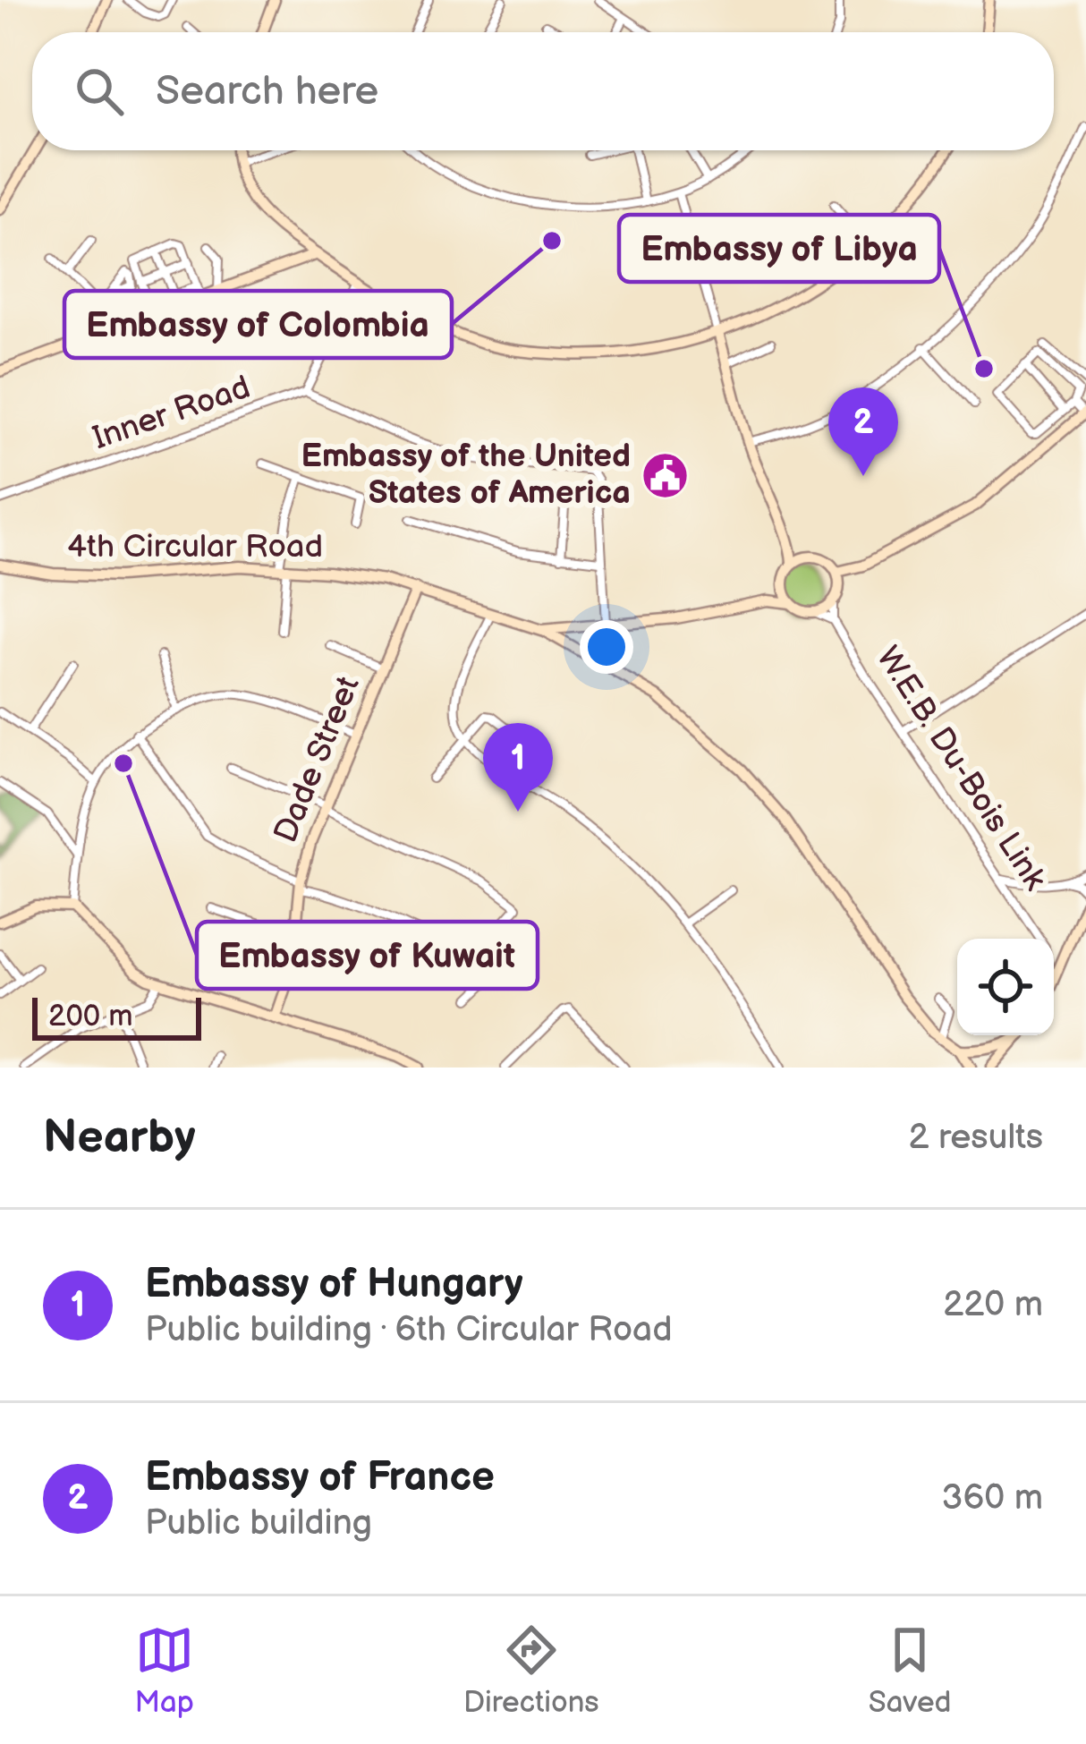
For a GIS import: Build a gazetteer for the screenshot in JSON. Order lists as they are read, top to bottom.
{
  "streets": {
    "street": [
      "Inner Road",
      "4th Circular Road",
      "Dade Street",
      "W.E.B. Du-Bois Link"
    ]
  },
  "crossings": [
    ["4th Circular Road", "Dade Street"]
  ],
  "places": {
    "other": ["Embassy of Colombia", "Embassy of Libya", "Embassy of Kuwait"],
    "public building": ["Embassy of the United States of America"]
  },
  "scale_bar": "200 m",
  "page": {
    "search": "Search here",
    "pins": ["2", "1"],
    "scale": "200 m",
    "heading": ["Nearby", "2 results"],
    "list": [
      {
        "mark": "1",
        "name": "Embassy of Hungary",
        "note": "Public building · 6th Circular Road",
        "value": "220 m"
      },
      {
        "mark": "2",
        "name": "Embassy of France",
        "note": "Public building",
        "value": "360 m"
      }
    ],
    "nav": ["Map", "Directions", "Saved"]
  }
}
